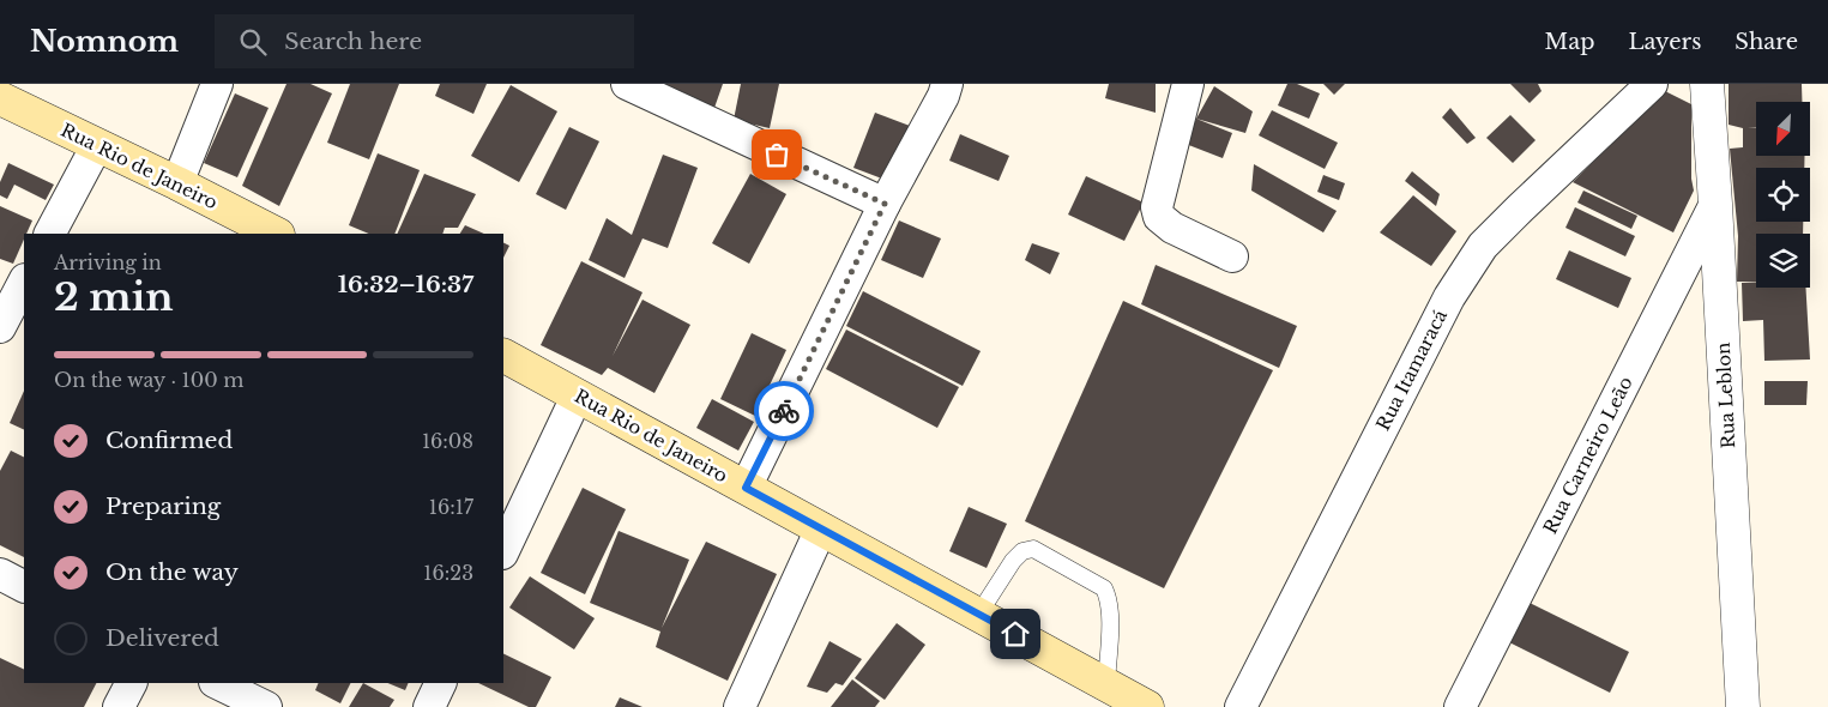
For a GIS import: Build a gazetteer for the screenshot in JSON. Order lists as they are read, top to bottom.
{
  "streets": {
    "main road": ["Rua Rio de Janeiro"],
    "street": ["Rua Itamaracá", "Rua Leblon", "Rua Carneiro Leão"]
  },
  "crossings": [
    ["Rua Leblon", "Rua Carneiro Leão"]
  ],
  "north": "bottom left",
  "page": {
    "header": "Nomnom",
    "search": "Search here",
    "nav": ["Map", "Layers", "Share"],
    "heading": ["2 min", "Arriving in", "16:32–16:37"],
    "bar": "On the way · 100 m",
    "list": [
      ["Confirmed", "16:08"],
      ["Preparing", "16:17"],
      ["On the way", "16:23"],
      "Delivered"
    ]
  }
}
